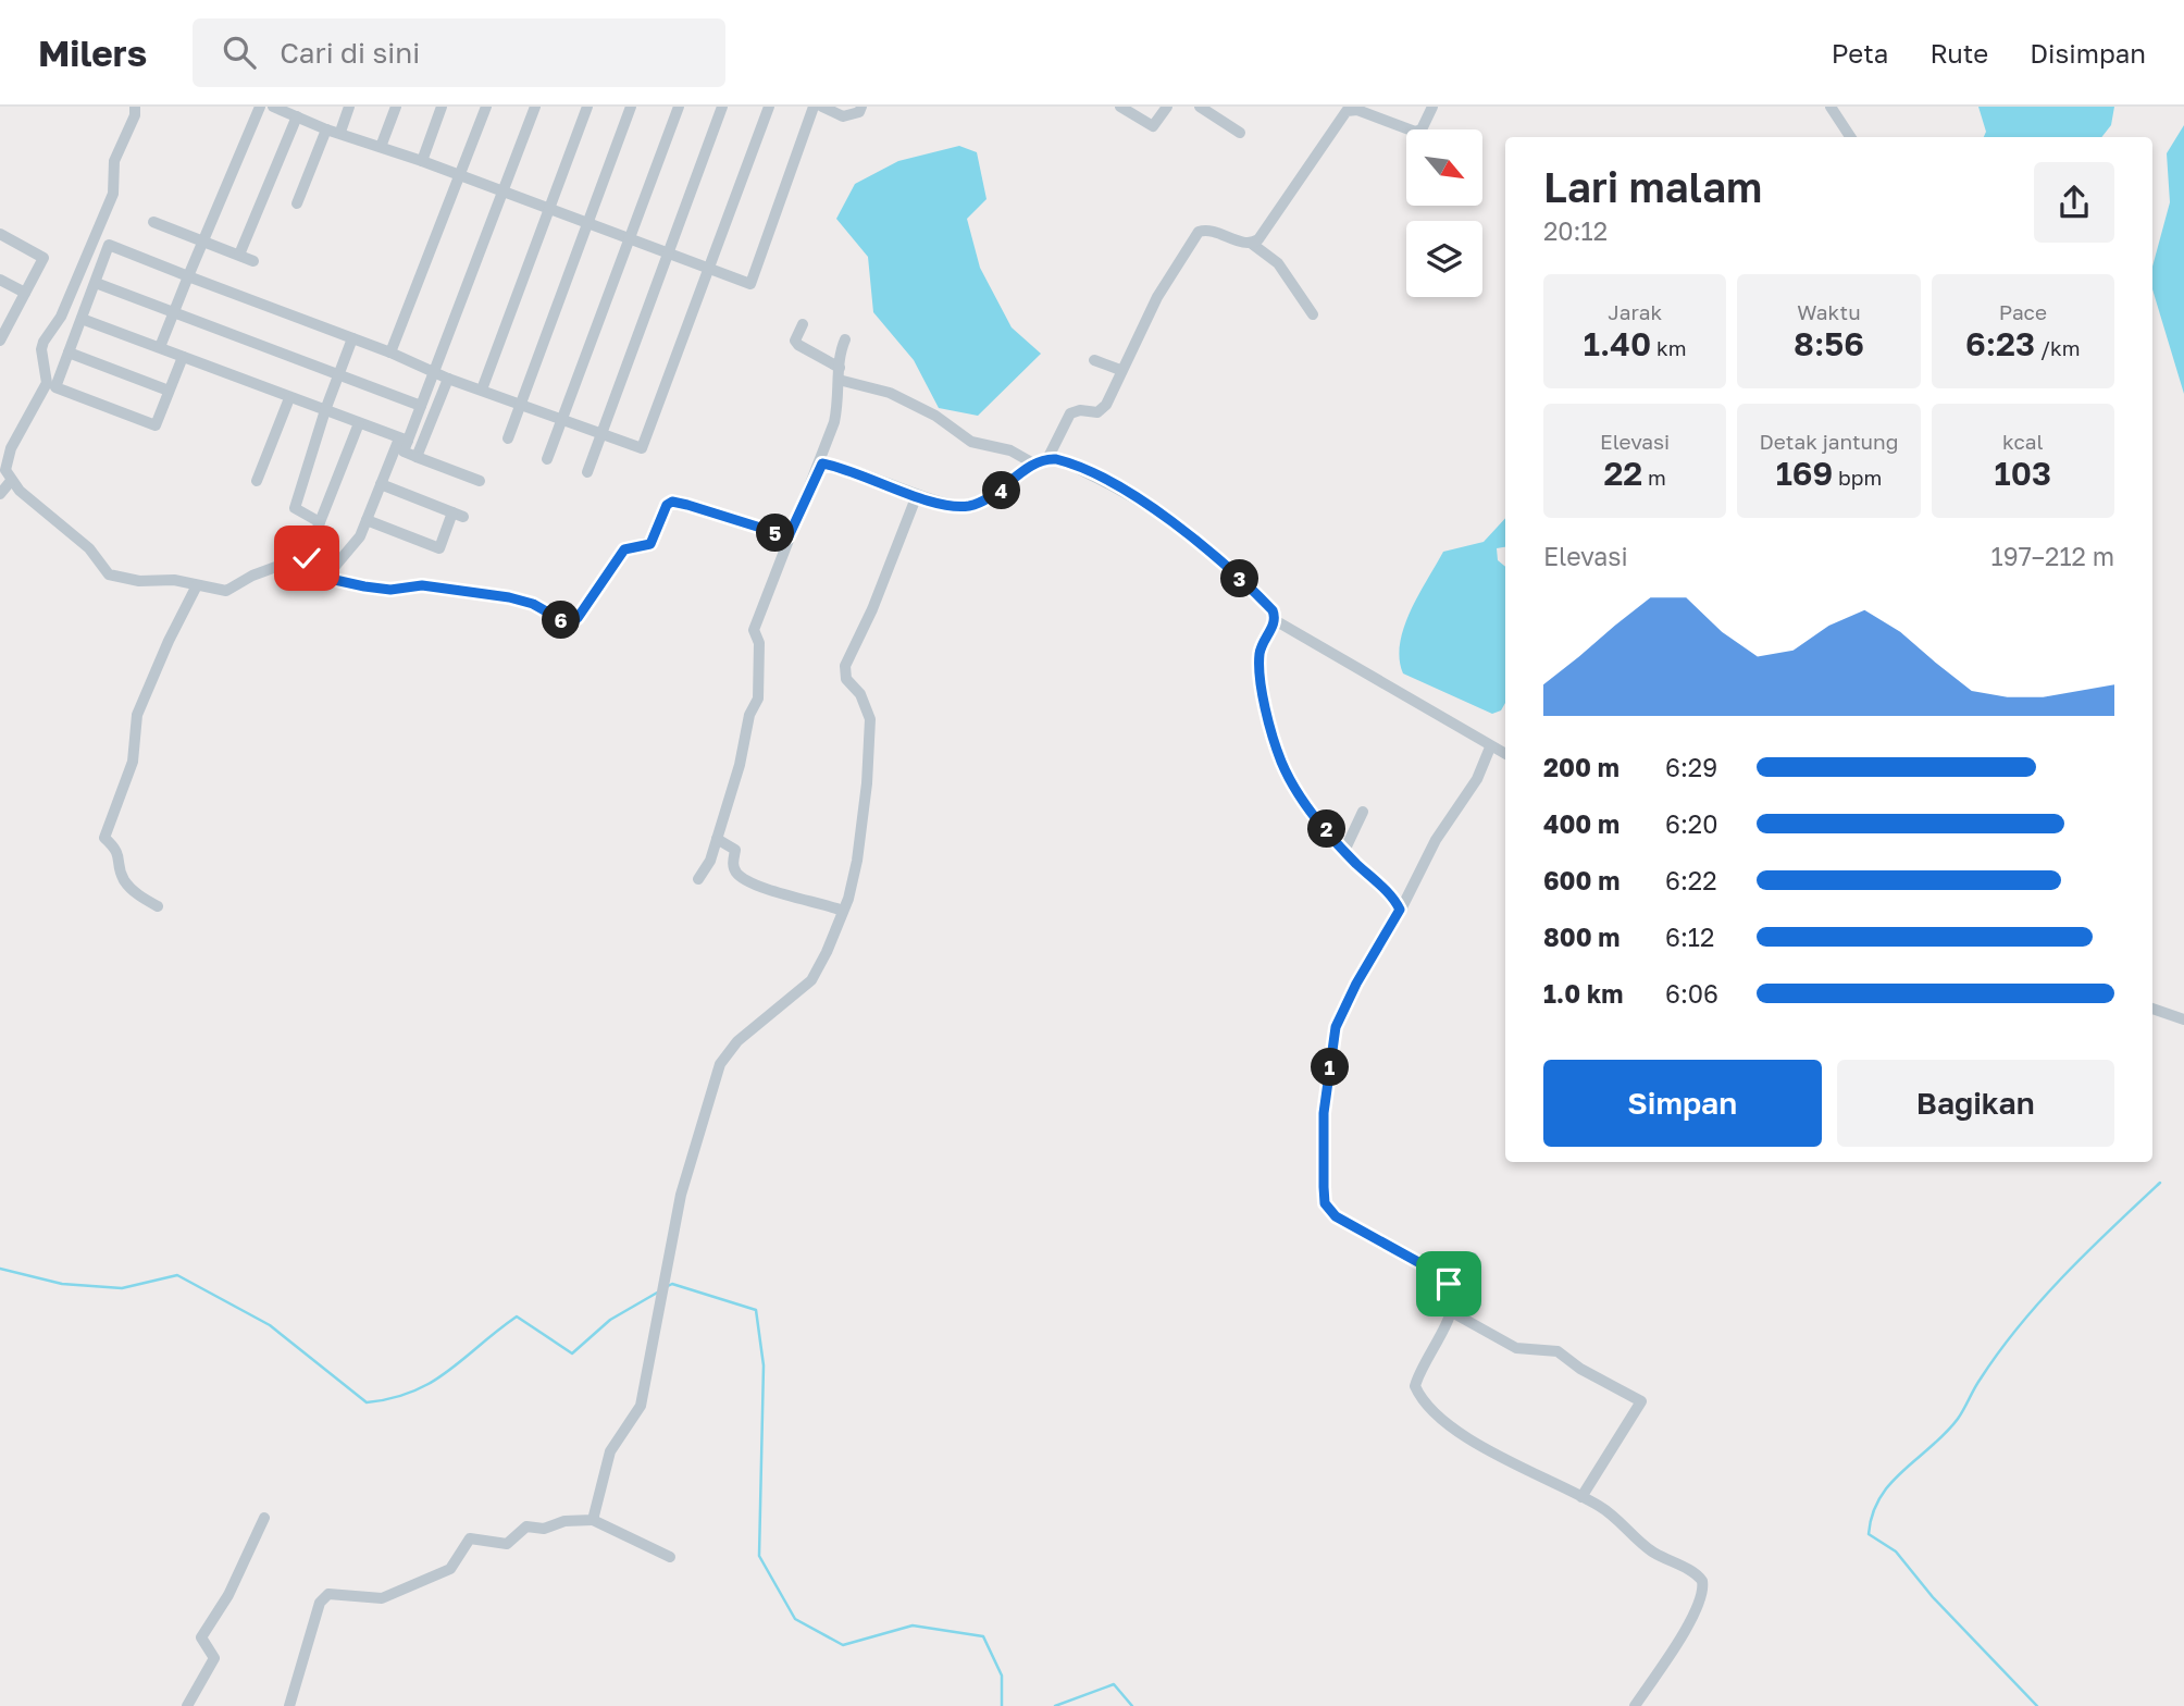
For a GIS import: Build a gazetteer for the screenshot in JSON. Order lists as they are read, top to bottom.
{
  "north": "bottom right",
  "page": {
    "header": "Milers",
    "search": "Cari di sini",
    "nav": ["Peta", "Rute", "Disimpan"],
    "heading": ["Lari malam", "20:12"],
    "stats": [
      ["Jarak", "1.40 km"],
      ["Waktu", "8:56"],
      ["Pace", "6:23 /km"],
      ["Elevasi", "22 m"],
      ["Detak jantung", "169 bpm"],
      ["kcal", "103"]
    ],
    "pins": [
      "4",
      "5",
      "3",
      "6",
      "2",
      "1"
    ],
    "chart": ["Elevasi", "197–212 m"],
    "list": [
      {
        "name": "200 m",
        "note": "6:29"
      },
      {
        "name": "400 m",
        "note": "6:20"
      },
      {
        "name": "600 m",
        "note": "6:22"
      },
      {
        "name": "800 m",
        "note": "6:12"
      },
      {
        "name": "1.0 km",
        "note": "6:06"
      }
    ],
    "buttons": ["Simpan", "Bagikan"]
  }
}
